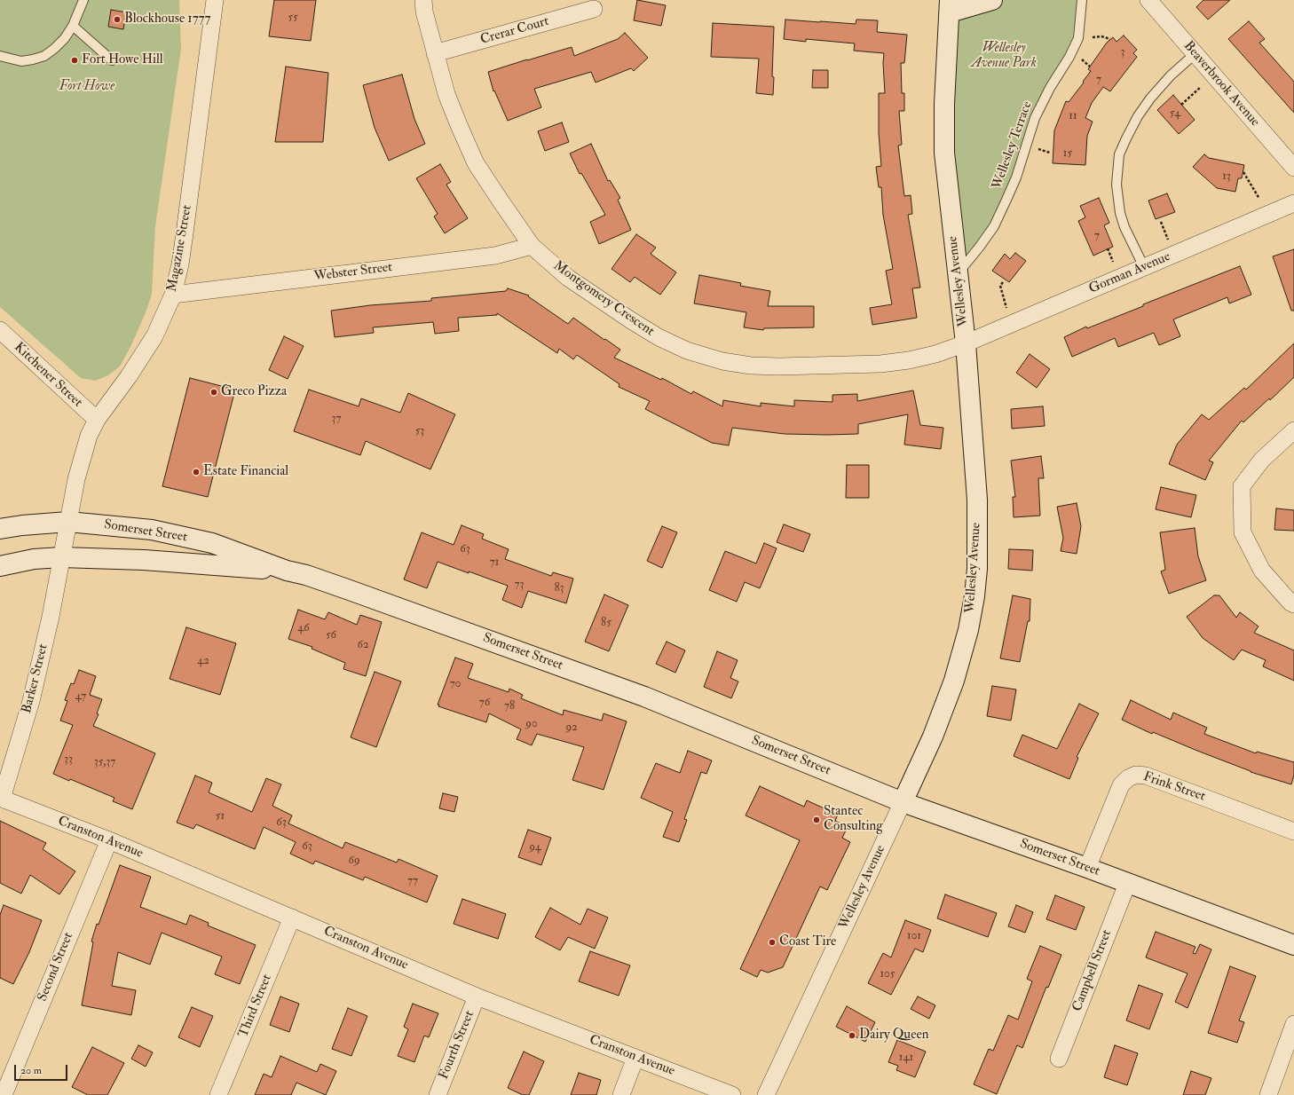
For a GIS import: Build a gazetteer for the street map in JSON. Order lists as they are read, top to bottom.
{
  "streets": {
    "main road": ["Wellesley Avenue", "Somerset Street"],
    "street": [
      "Crerar Court",
      "Beaverbrook Avenue",
      "Magazine Street",
      "Webster Street",
      "Gorman Avenue",
      "Montgomery Crescent",
      "Kitchener Street",
      "Barker Street",
      "Frink Street",
      "Cranston Avenue",
      "Second Street",
      "Campbell Street",
      "Third Street",
      "Fourth Street"
    ],
    "lane": ["Wellesley Terrace"]
  },
  "crossings": [
    ["Crerar Court", "Montgomery Crescent"],
    ["Wellesley Terrace", "Wellesley Avenue"],
    ["Magazine Street", "Webster Street"],
    ["Magazine Street", "Kitchener Street"],
    ["Magazine Street", "Somerset Street"],
    ["Magazine Street", "Barker Street"],
    ["Webster Street", "Montgomery Crescent"],
    ["Gorman Avenue", "Wellesley Avenue"],
    ["Gorman Avenue", "Montgomery Crescent"],
    ["Wellesley Avenue", "Montgomery Crescent"],
    ["Wellesley Avenue", "Somerset Street"],
    ["Somerset Street", "Barker Street"],
    ["Somerset Street", "Frink Street"],
    ["Somerset Street", "Campbell Street"],
    ["Barker Street", "Cranston Avenue"],
    ["Cranston Avenue", "Second Street"],
    ["Cranston Avenue", "Third Street"],
    ["Cranston Avenue", "Fourth Street"]
  ],
  "parks": ["Wellesley Avenue Park", "Fort Howe"],
  "places": [
    "Blockhouse 1777",
    "Fort Howe Hill",
    "Greco Pizza",
    "Estate Financial",
    "Stantec Consulting",
    "Coast Tire",
    "Dairy Queen"
  ],
  "house_numbers": [
    "55",
    "3",
    "7",
    "54",
    "11",
    "15",
    "13",
    "7",
    "37",
    "53",
    "63",
    "71",
    "73",
    "83",
    "85",
    "46",
    "56",
    "62",
    "42",
    "70",
    "47",
    "76",
    "78",
    "90",
    "92",
    "33",
    "35,37",
    "51",
    "63",
    "63",
    "94",
    "69",
    "77",
    "101",
    "105",
    "141"
  ],
  "scale_bar": "20 m"
}
